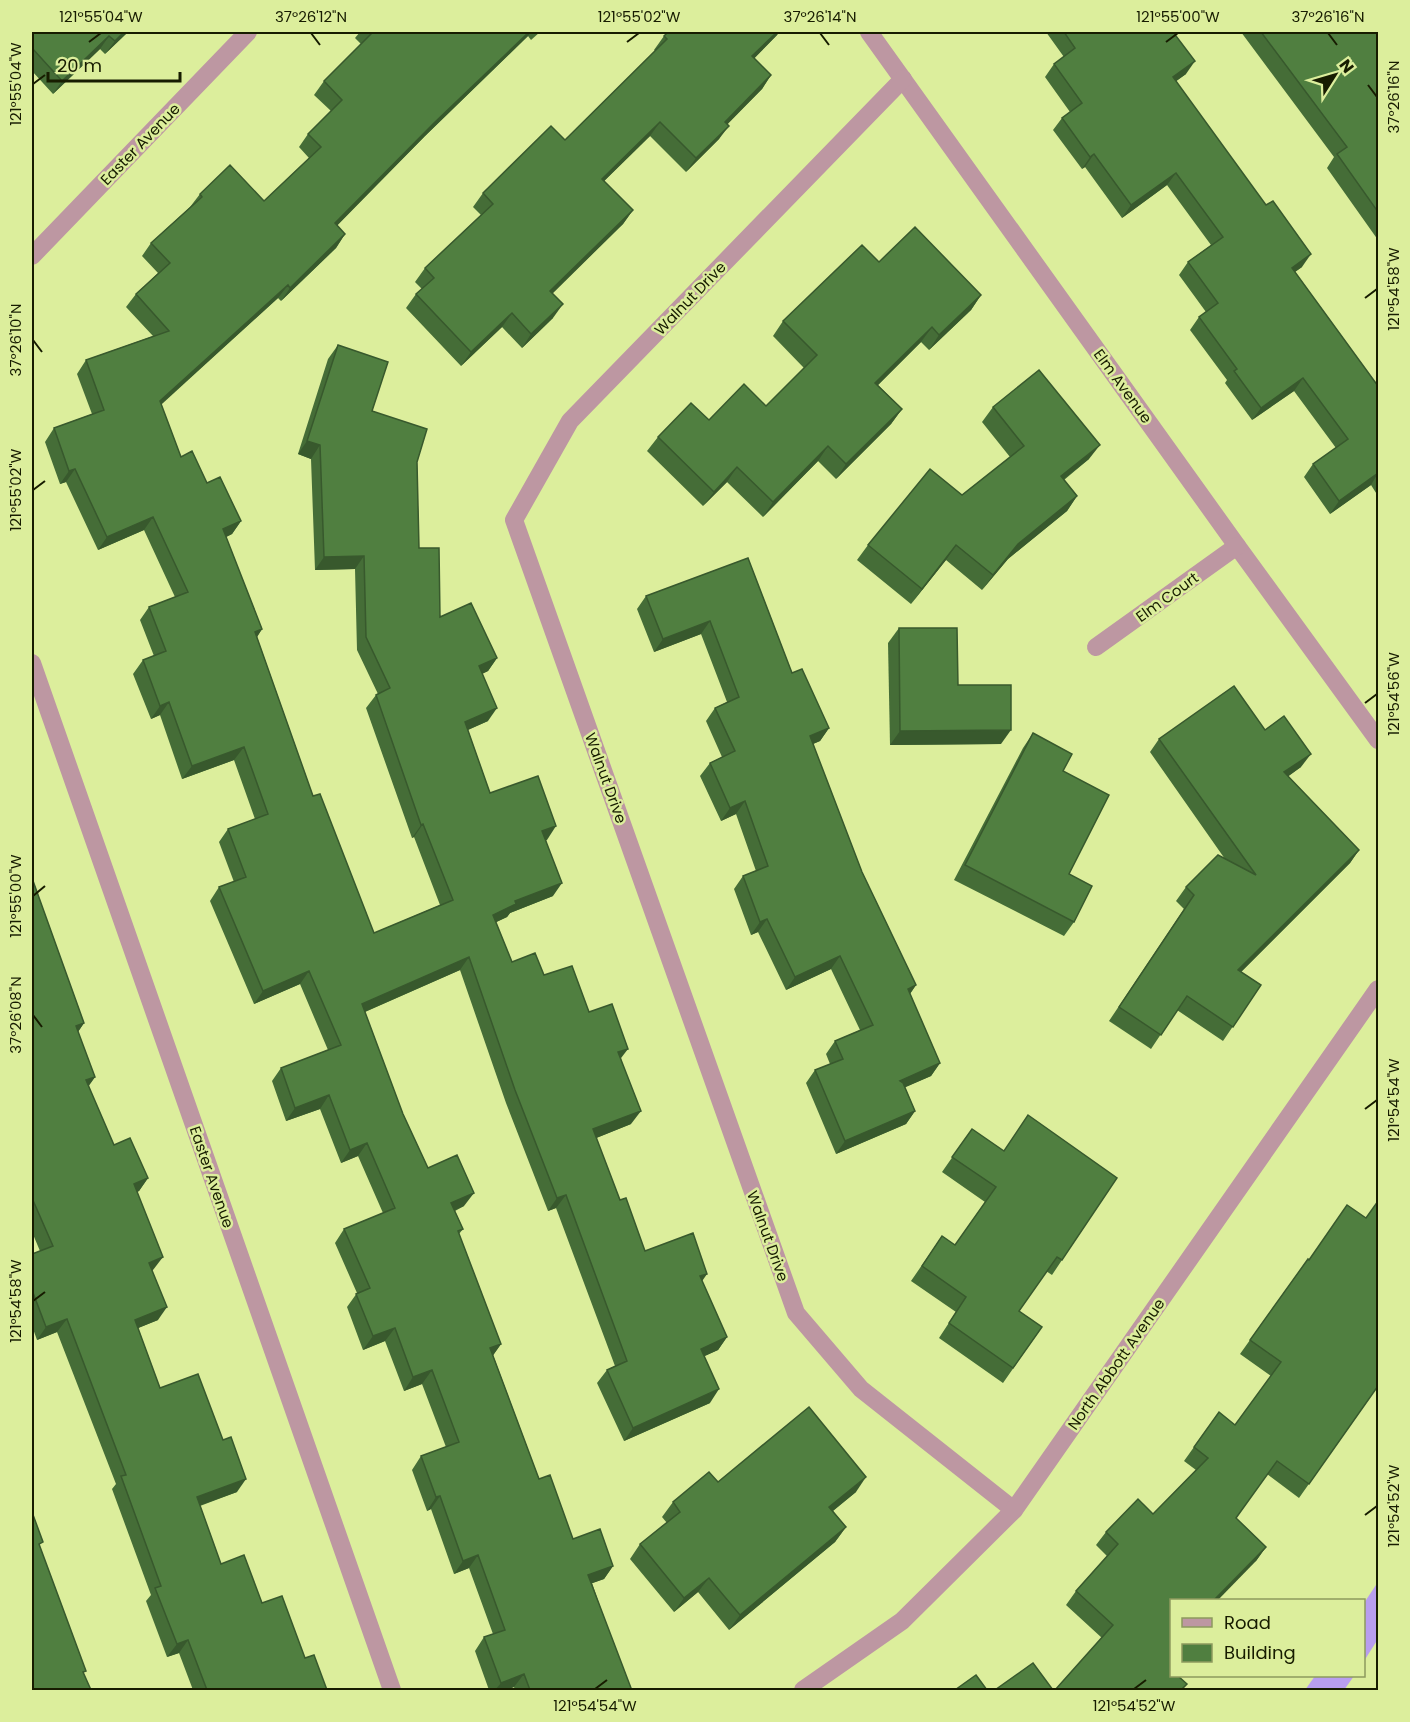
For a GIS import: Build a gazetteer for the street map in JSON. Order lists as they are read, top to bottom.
{
  "streets": {
    "street": [
      "Easter Avenue",
      "Walnut Drive",
      "Elm Avenue",
      "Elm Court",
      "North Abbott Avenue"
    ]
  },
  "crossings": [
    ["Walnut Drive", "Elm Avenue"],
    ["Walnut Drive", "North Abbott Avenue"],
    ["Elm Avenue", "Elm Court"]
  ],
  "legend": ["Road", "Building"],
  "scale_bar": "20 m",
  "north": "top right",
  "coordinates": [
    "121°55'04\"W",
    "37°26'12\"N",
    "121°55'02\"W",
    "37°26'14\"N",
    "121°55'00\"W",
    "37°26'16\"N",
    "121°54'58\"W",
    "37°26'10\"N",
    "121°54'56\"W",
    "37°26'08\"N",
    "121°54'54\"W",
    "121°54'52\"W"
  ]
}
